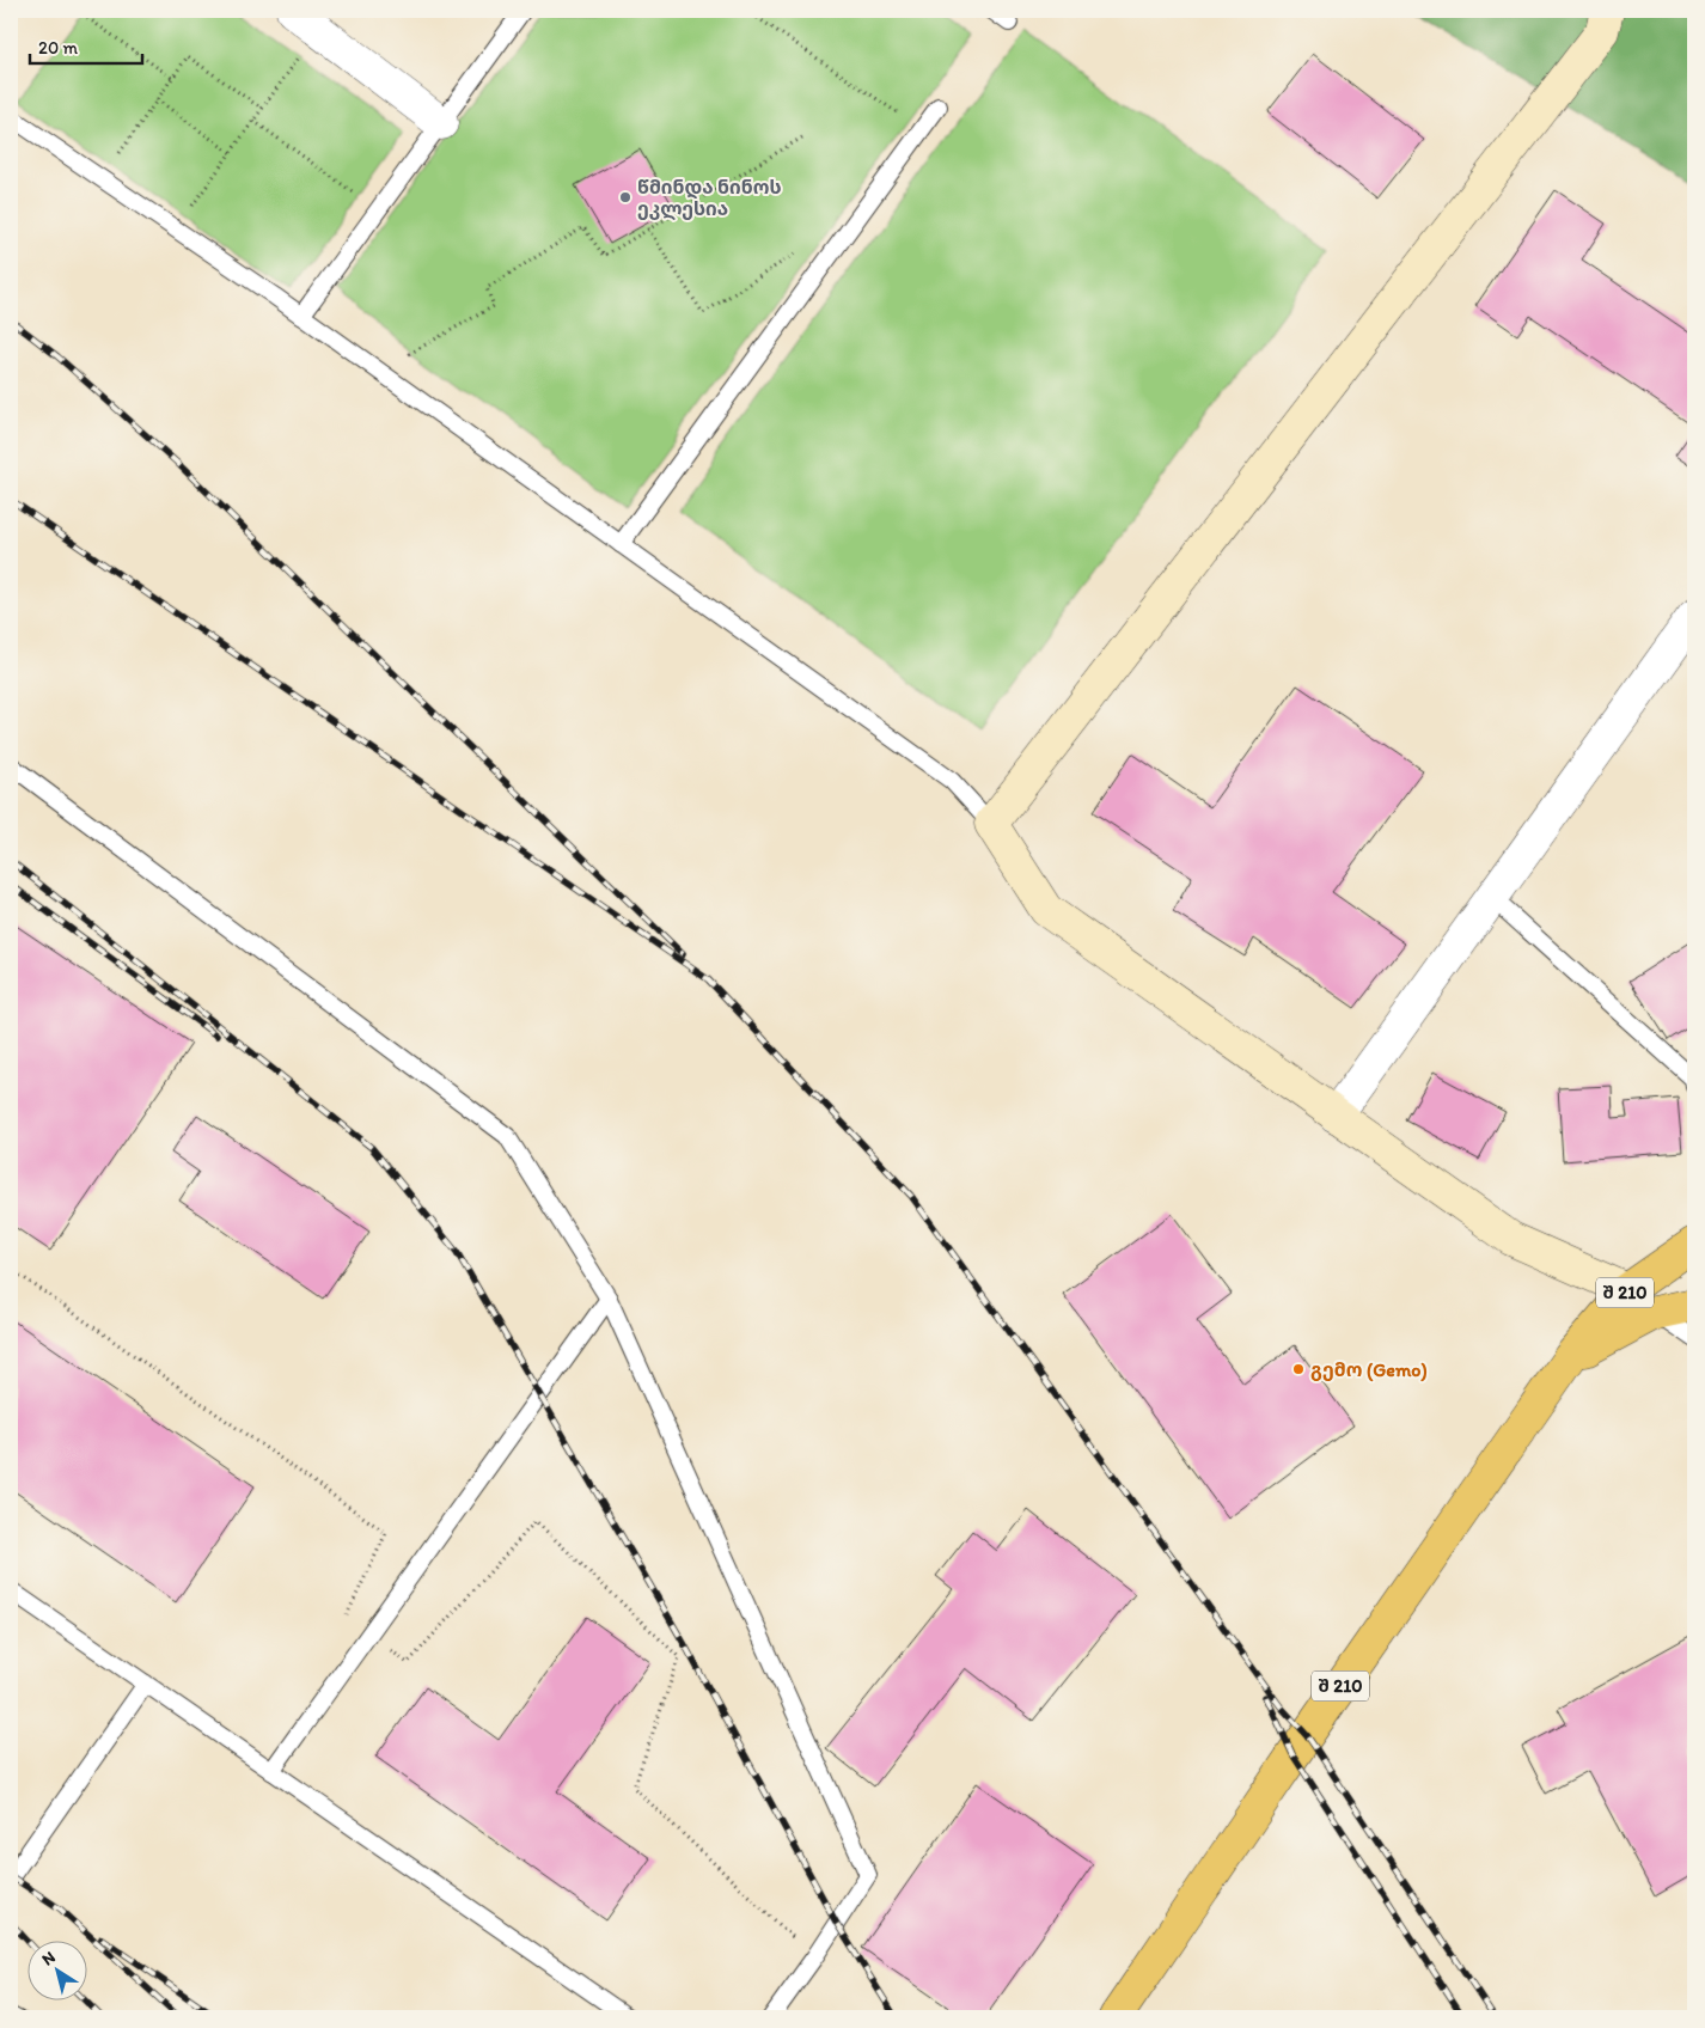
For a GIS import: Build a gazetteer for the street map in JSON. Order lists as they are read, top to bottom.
{
  "streets": {
    "main road": ["შ 210"]
  },
  "places": ["წმინდა ნინოს ეკლესია", "გემო (Gemo)"],
  "scale_bar": "20 m",
  "north": "top left"
}
